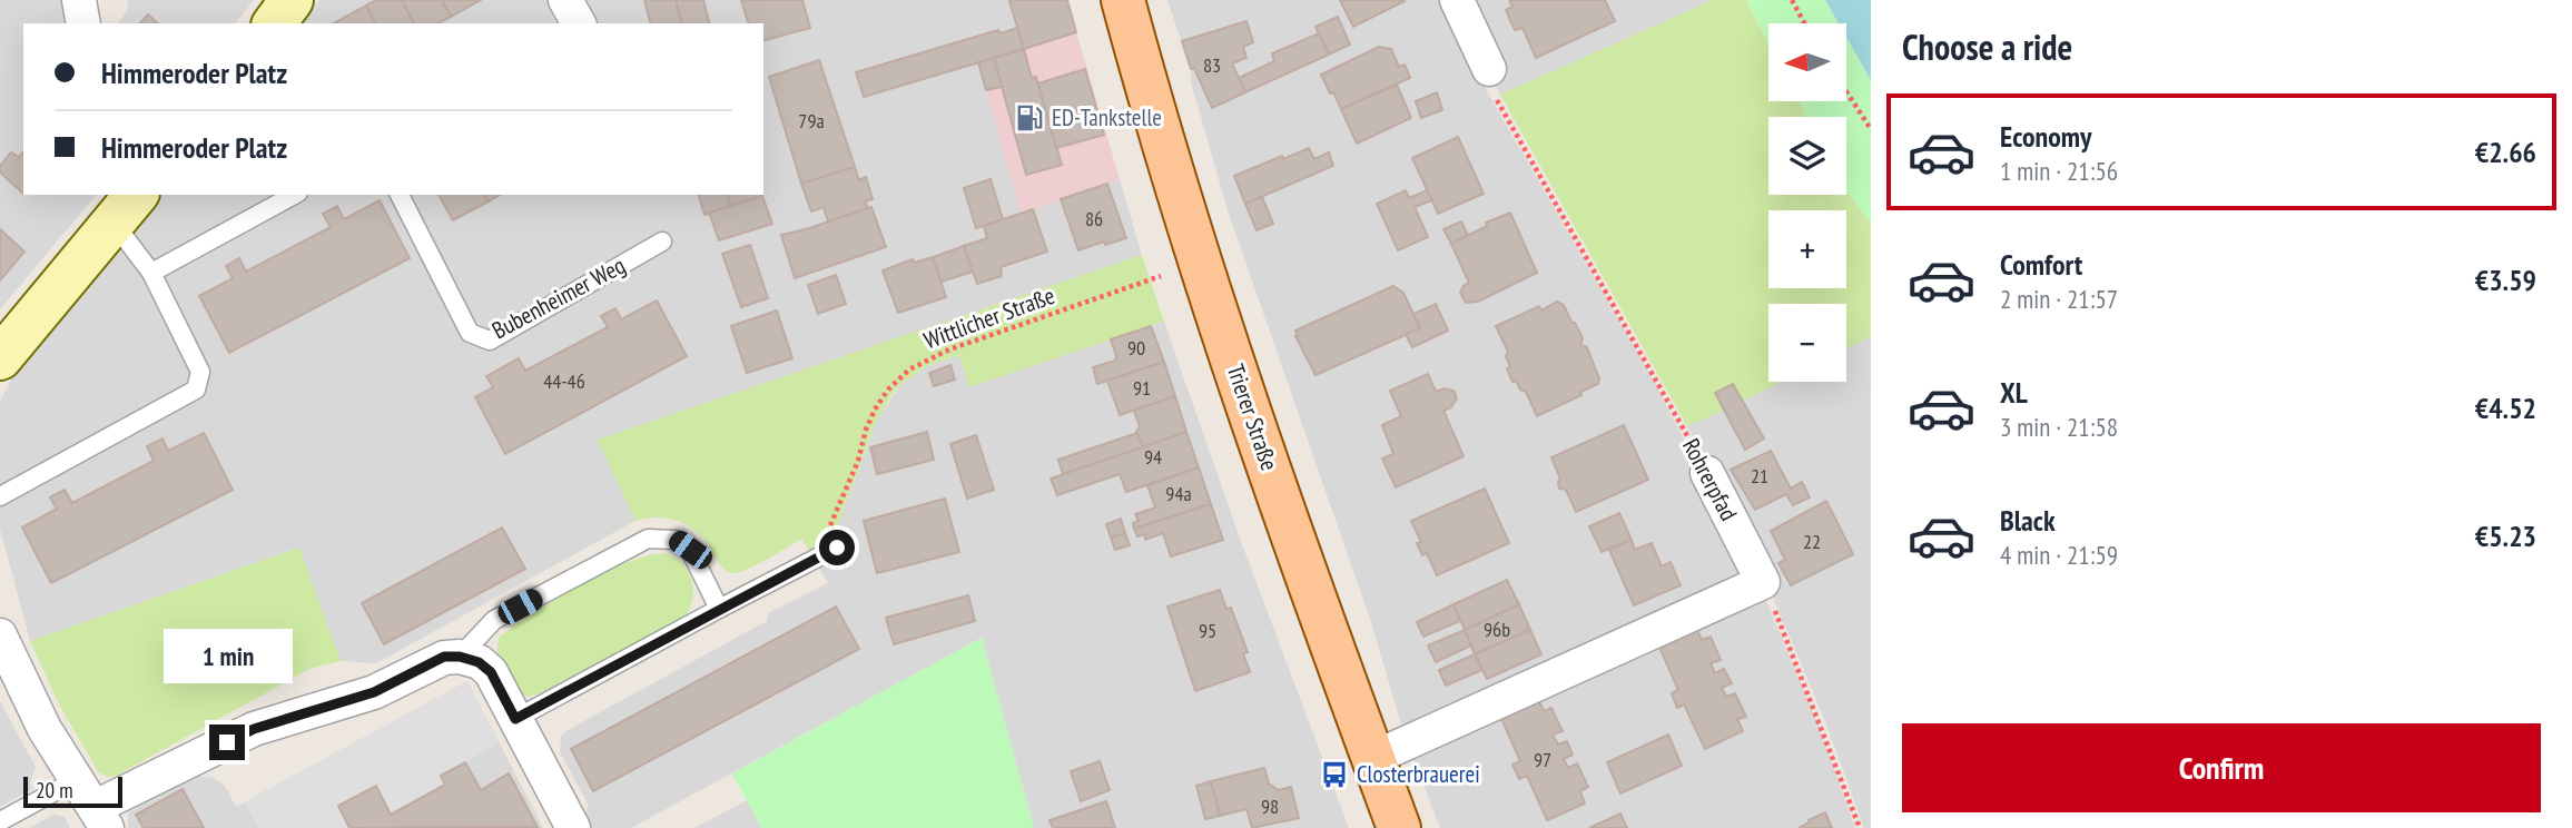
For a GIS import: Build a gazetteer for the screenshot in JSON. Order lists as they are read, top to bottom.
{
  "streets": {
    "main road": ["Trierer Straße"],
    "street": ["Rohrerpfad"],
    "lane": ["Bubenheimer Weg"],
    "path": ["Wittlicher Straße"]
  },
  "places": {
    "fuel station": ["ED-Tankstelle"],
    "bus stop": ["Closterbrauerei"]
  },
  "house_numbers": [
    "83",
    "79a",
    "86",
    "90",
    "44-46",
    "91",
    "94",
    "21",
    "94a",
    "22",
    "96b",
    "95",
    "97",
    "98"
  ],
  "scale_bar": "20 m",
  "north": "left",
  "page": {
    "heading": "Choose a ride",
    "map_buttons": ["+", "−"],
    "banner": ["Himmeroder Platz", "Himmeroder Platz"],
    "list": [
      {
        "name": "Economy",
        "note": "1 min · 21:56",
        "value": "€2.66"
      },
      {
        "name": "Comfort",
        "note": "2 min · 21:57",
        "value": "€3.59"
      },
      {
        "name": "XL",
        "note": "3 min · 21:58",
        "value": "€4.52"
      },
      {
        "name": "Black",
        "note": "4 min · 21:59",
        "value": "€5.23"
      }
    ],
    "bubble": "1 min",
    "buttons": "Confirm",
    "scale": "20 m"
  }
}
